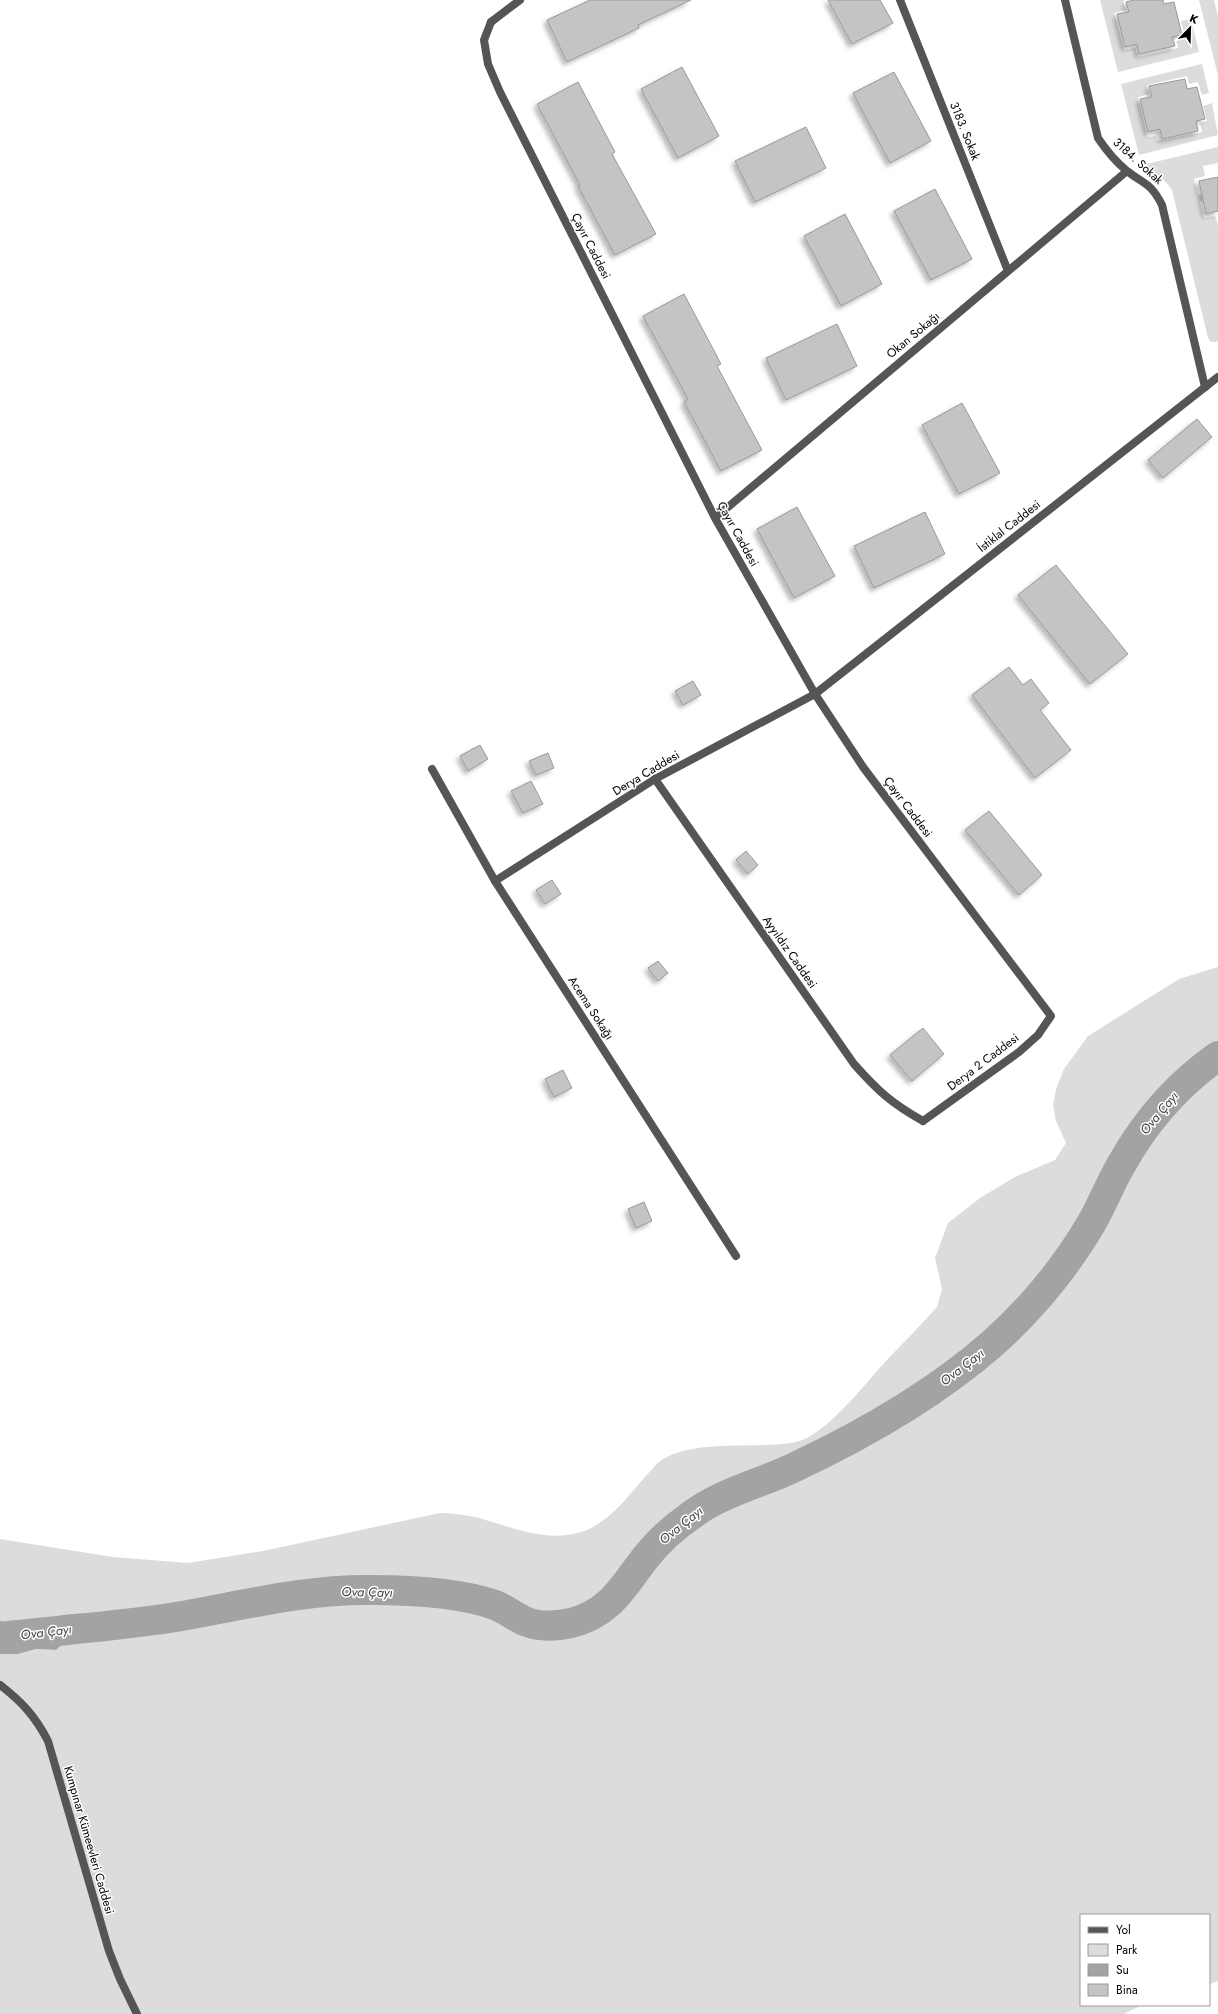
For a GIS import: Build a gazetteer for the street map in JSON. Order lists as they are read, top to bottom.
{
  "streets": {
    "street": [
      "3183. Sokak",
      "3184. Sokak",
      "Çayır Caddesi",
      "Okan Sokağı",
      "İstiklal Caddesi",
      "Derya Caddesi",
      "Ayyıldız Caddesi",
      "Acema Sokağı",
      "Derya 2 Caddesi",
      "Kumpınar Kümeevleri Caddesi"
    ]
  },
  "crossings": [
    ["3183. Sokak", "Okan Sokağı"],
    ["3184. Sokak", "Okan Sokağı"],
    ["3184. Sokak", "İstiklal Caddesi"],
    ["Çayır Caddesi", "Okan Sokağı"],
    ["Çayır Caddesi", "İstiklal Caddesi"],
    ["Çayır Caddesi", "Derya Caddesi"],
    ["Çayır Caddesi", "Derya 2 Caddesi"],
    ["İstiklal Caddesi", "Derya Caddesi"],
    ["Derya Caddesi", "Ayyıldız Caddesi"],
    ["Derya Caddesi", "Acema Sokağı"],
    ["Ayyıldız Caddesi", "Derya 2 Caddesi"]
  ],
  "water": ["Ova Çayı"],
  "legend": [
    "Yol",
    "Park",
    "Su",
    "Bina"
  ],
  "north": "top right"
}
